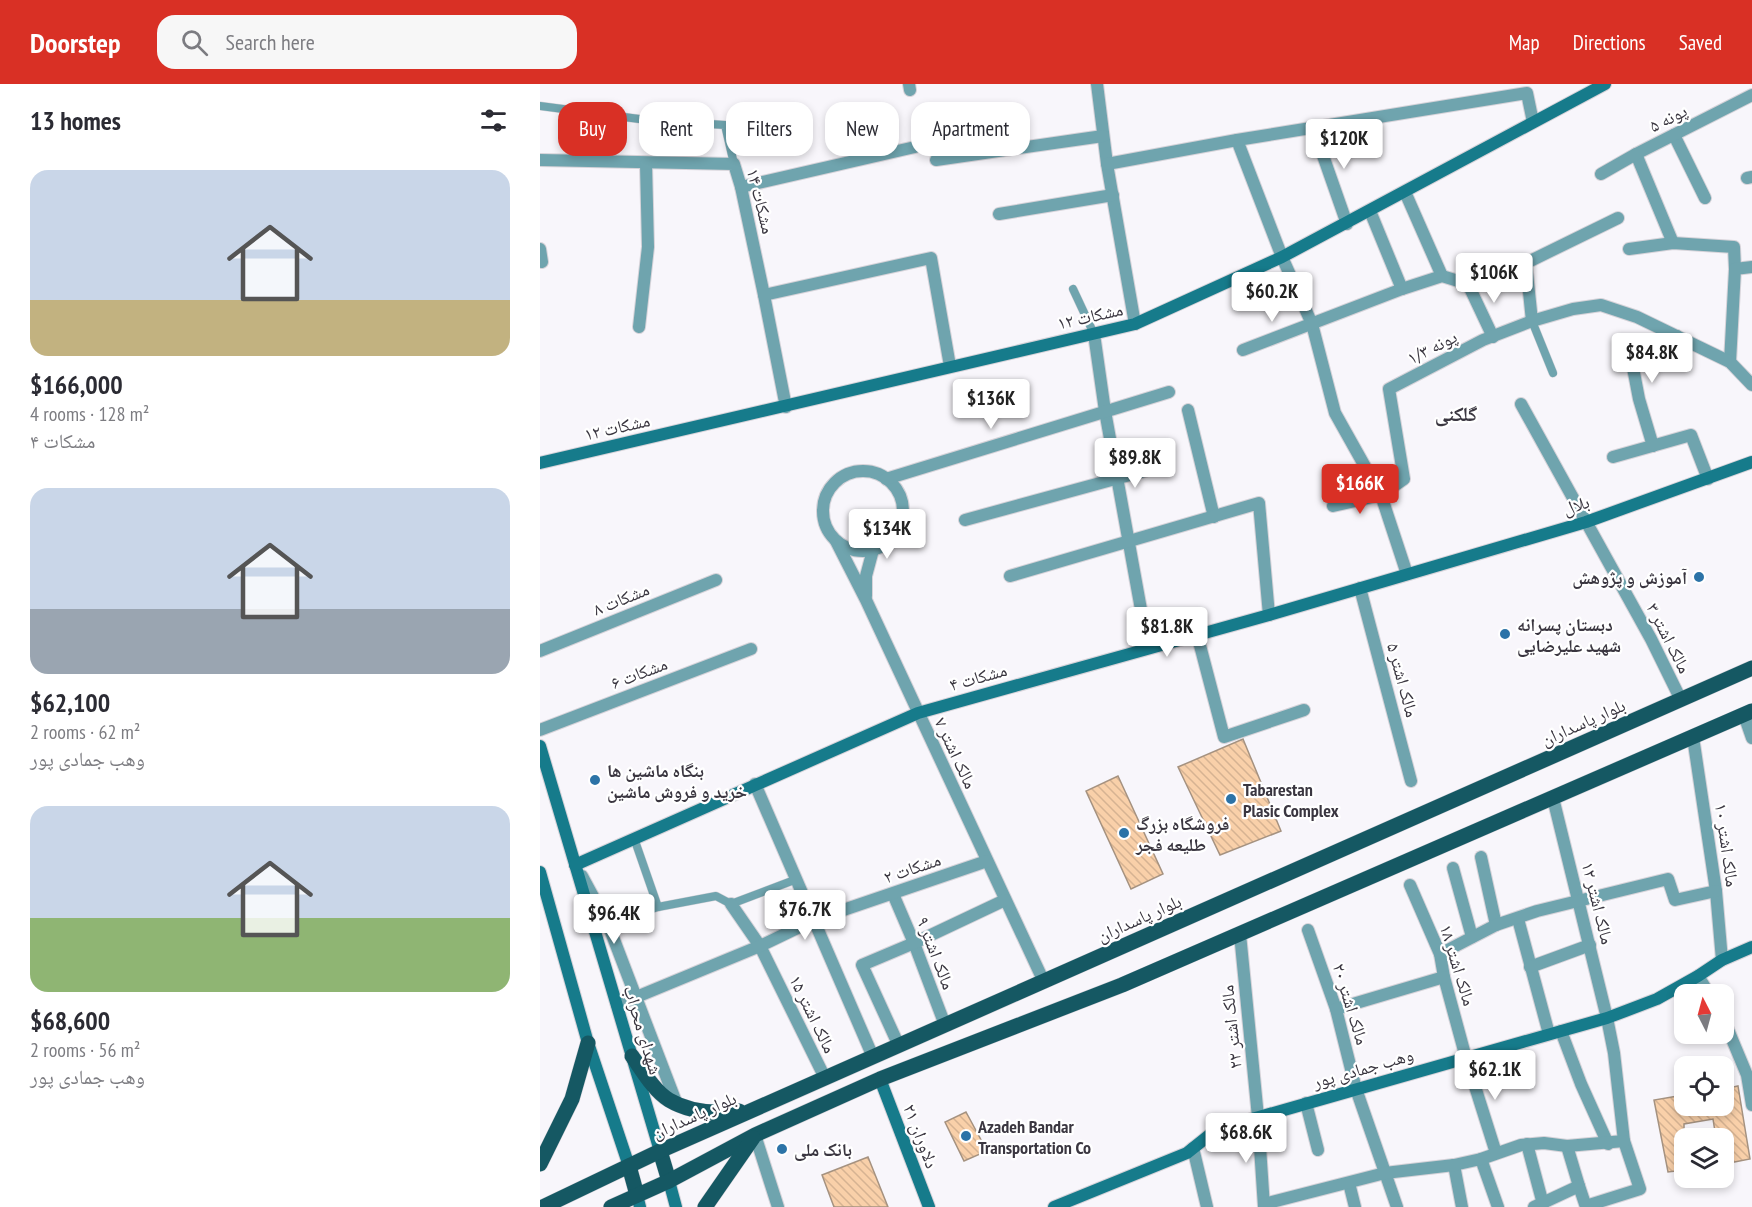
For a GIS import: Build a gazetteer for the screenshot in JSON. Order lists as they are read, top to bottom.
{
  "streets": {
    "main road": ["بلوار پاسداران"],
    "street": [
      "پونه ۵",
      "مشکات ۱۴",
      "مشکات ۱۲",
      "پونه ۱/۳",
      "بلال",
      "مشکات ۸",
      "مالک اشتر ۳",
      "مشکات ۶",
      "مشکات ۴",
      "مالک اشتر ۵",
      "مالک اشتر ۷",
      "مالک اشتر ۱۰",
      "مشکات ۲",
      "مالک اشتر ۱۲",
      "مالک اشتر ۹",
      "مالک اشتر ۱۸",
      "مالک اشتر ۲۰",
      "مالک اشتر ۱۵",
      "مالک اشتر ۲۲",
      "شهدای محراب",
      "وهب جمادی پور",
      "دلاوران ۲۱"
    ]
  },
  "crossings": [
    ["مشکات ۱۴", "مشکات ۱۲"],
    ["بلال", "مالک اشتر ۳"],
    ["بلال", "مشکات ۴"],
    ["مالک اشتر ۳", "بلوار پاسداران"],
    ["مشکات ۴", "مالک اشتر ۵"],
    ["مشکات ۴", "مالک اشتر ۷"],
    ["مشکات ۴", "شهدای محراب"],
    ["بلوار پاسداران", "مالک اشتر ۷"],
    ["بلوار پاسداران", "مالک اشتر ۹"],
    ["بلوار پاسداران", "مالک اشتر ۱۵"],
    ["بلوار پاسداران", "شهدای محراب"],
    ["مالک اشتر ۷", "مشکات ۲"],
    ["مالک اشتر ۱۰", "وهب جمادی پور"],
    ["مشکات ۲", "مالک اشتر ۹"],
    ["مشکات ۲", "مالک اشتر ۱۵"],
    ["مشکات ۲", "شهدای محراب"],
    ["مالک اشتر ۱۲", "وهب جمادی پور"],
    ["مالک اشتر ۱۸", "وهب جمادی پور"],
    ["مالک اشتر ۲۰", "وهب جمادی پور"],
    ["مالک اشتر ۲۲", "وهب جمادی پور"]
  ],
  "districts": ["گلکنی"],
  "places": [
    "آموزش و پژوهش",
    "دبستان پسرانه شهید علیرضایی",
    "بنگاه ماشین ها خرید و فروش ماشین",
    "Tabarestan Plasic Complex",
    "فروشگاه بزرگ طلیعه فجر",
    "Azadeh Bandar Transportation Co",
    "بانک ملی"
  ],
  "north": "top",
  "page": {
    "header": "Doorstep",
    "search": "Search here",
    "nav": ["Map", "Directions", "Saved"],
    "heading": "13 homes",
    "chip": [
      "Buy",
      "Rent",
      "Filters",
      "New",
      "Apartment"
    ],
    "price": [
      "$120K",
      "$106K",
      "$60.2K",
      "$84.8K",
      "$136K",
      "$89.8K",
      "$166K",
      "$134K",
      "$81.8K",
      "$76.7K",
      "$96.4K",
      "$62.1K",
      "$68.6K"
    ],
    "list": [
      {
        "name": "$166,000",
        "note": "4 rooms · 128 m² · مشکات ۴"
      },
      {
        "name": "$62,100",
        "note": "2 rooms · 62 m² · وهب جمادی پور"
      },
      {
        "name": "$68,600",
        "note": "2 rooms · 56 m² · وهب جمادی پور"
      }
    ]
  }
}
